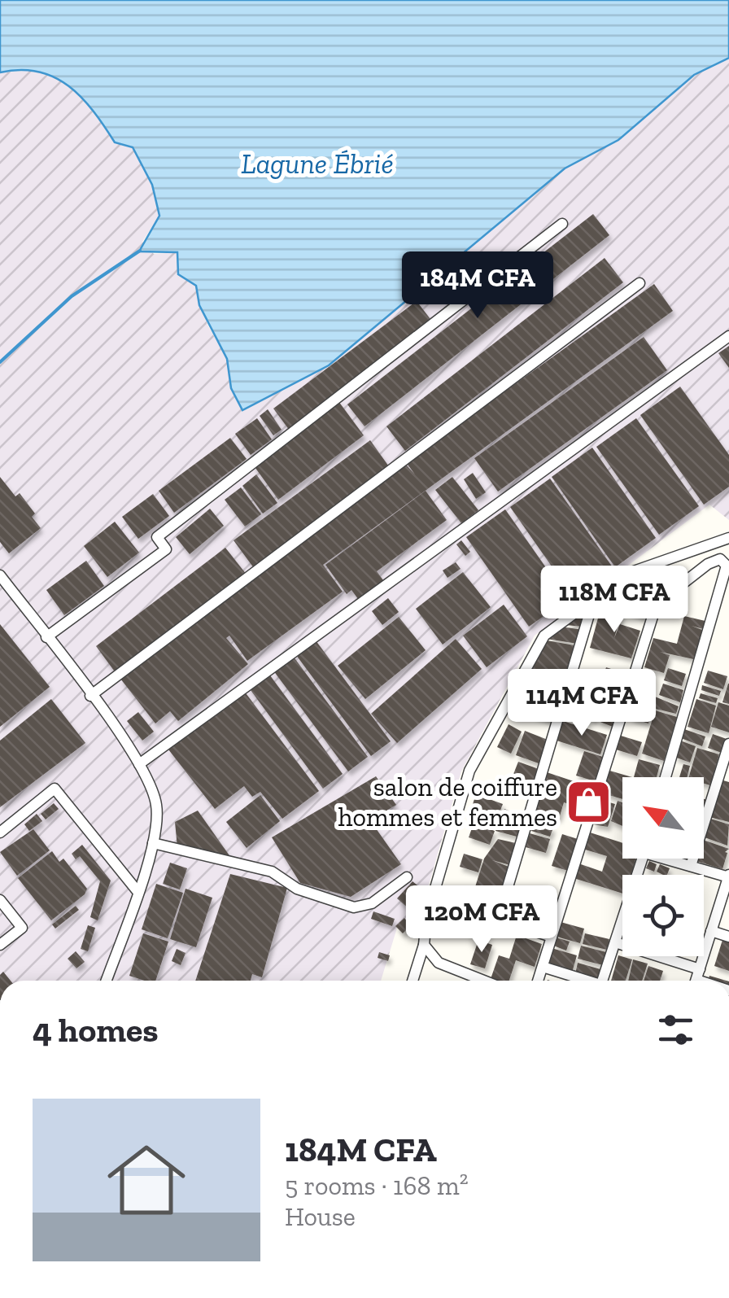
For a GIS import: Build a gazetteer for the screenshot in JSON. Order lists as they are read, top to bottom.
{
  "water": ["Lagune Ébrié"],
  "places": {
    "shop": ["salon de coiffure hommes et femmes"]
  },
  "north": "top left",
  "page": {
    "price": [
      "184M CFA",
      "118M CFA",
      "114M CFA",
      "120M CFA"
    ],
    "heading": "4 homes",
    "list": [
      {
        "name": "184M CFA",
        "note": "5 rooms · 168 m² · House"
      }
    ]
  }
}
